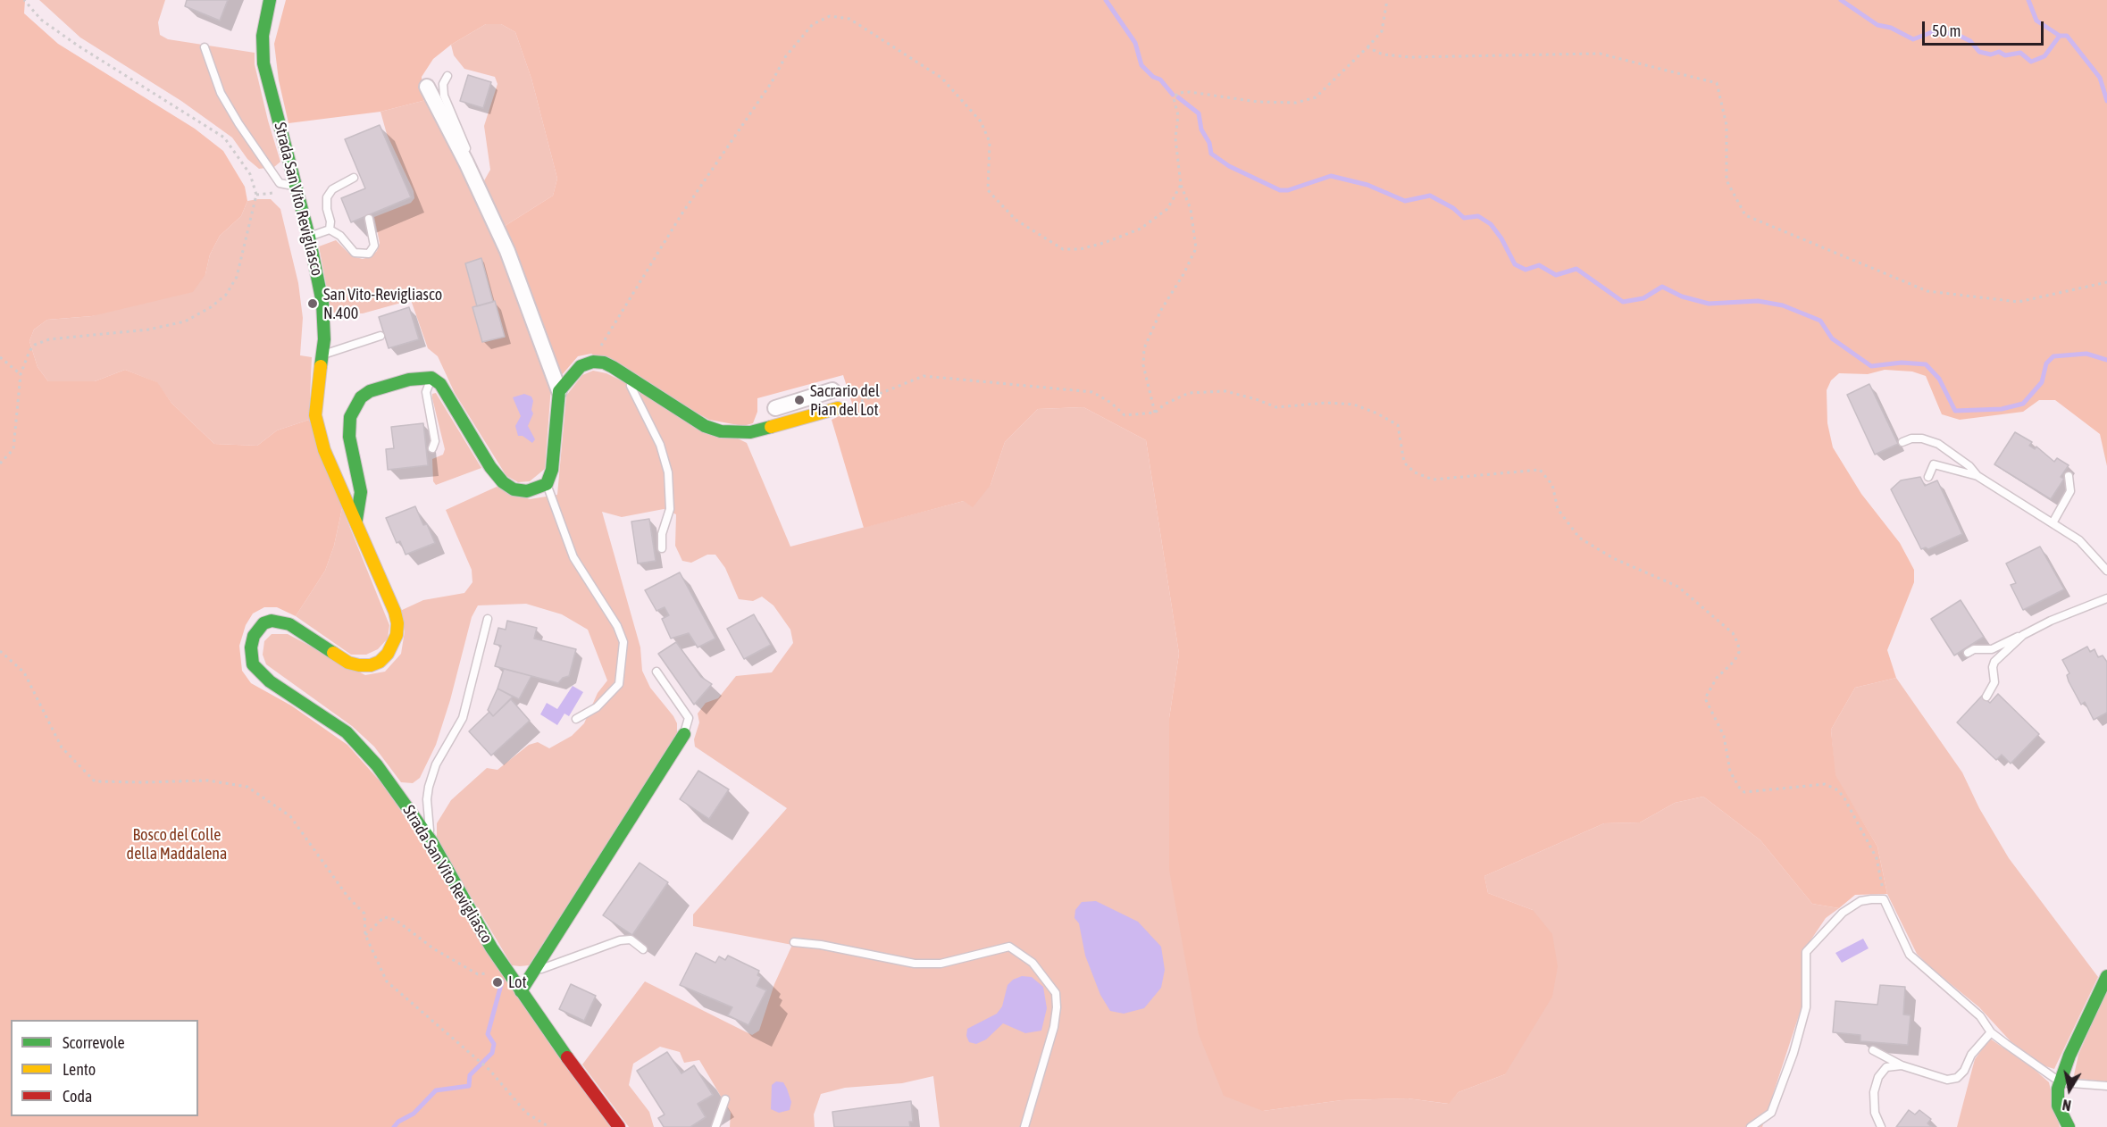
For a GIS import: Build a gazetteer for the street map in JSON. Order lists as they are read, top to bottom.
{
  "streets": {
    "street": ["Strada San Vito Revigliasco"]
  },
  "parks": ["Bosco del Colle della Maddalena"],
  "places": ["San Vito-Revigliasco N.400", "Sacrario del Pian del Lot", "Lot"],
  "legend": ["Scorrevole", "Lento", "Coda"],
  "scale_bar": "50 m",
  "north": "bottom"
}
